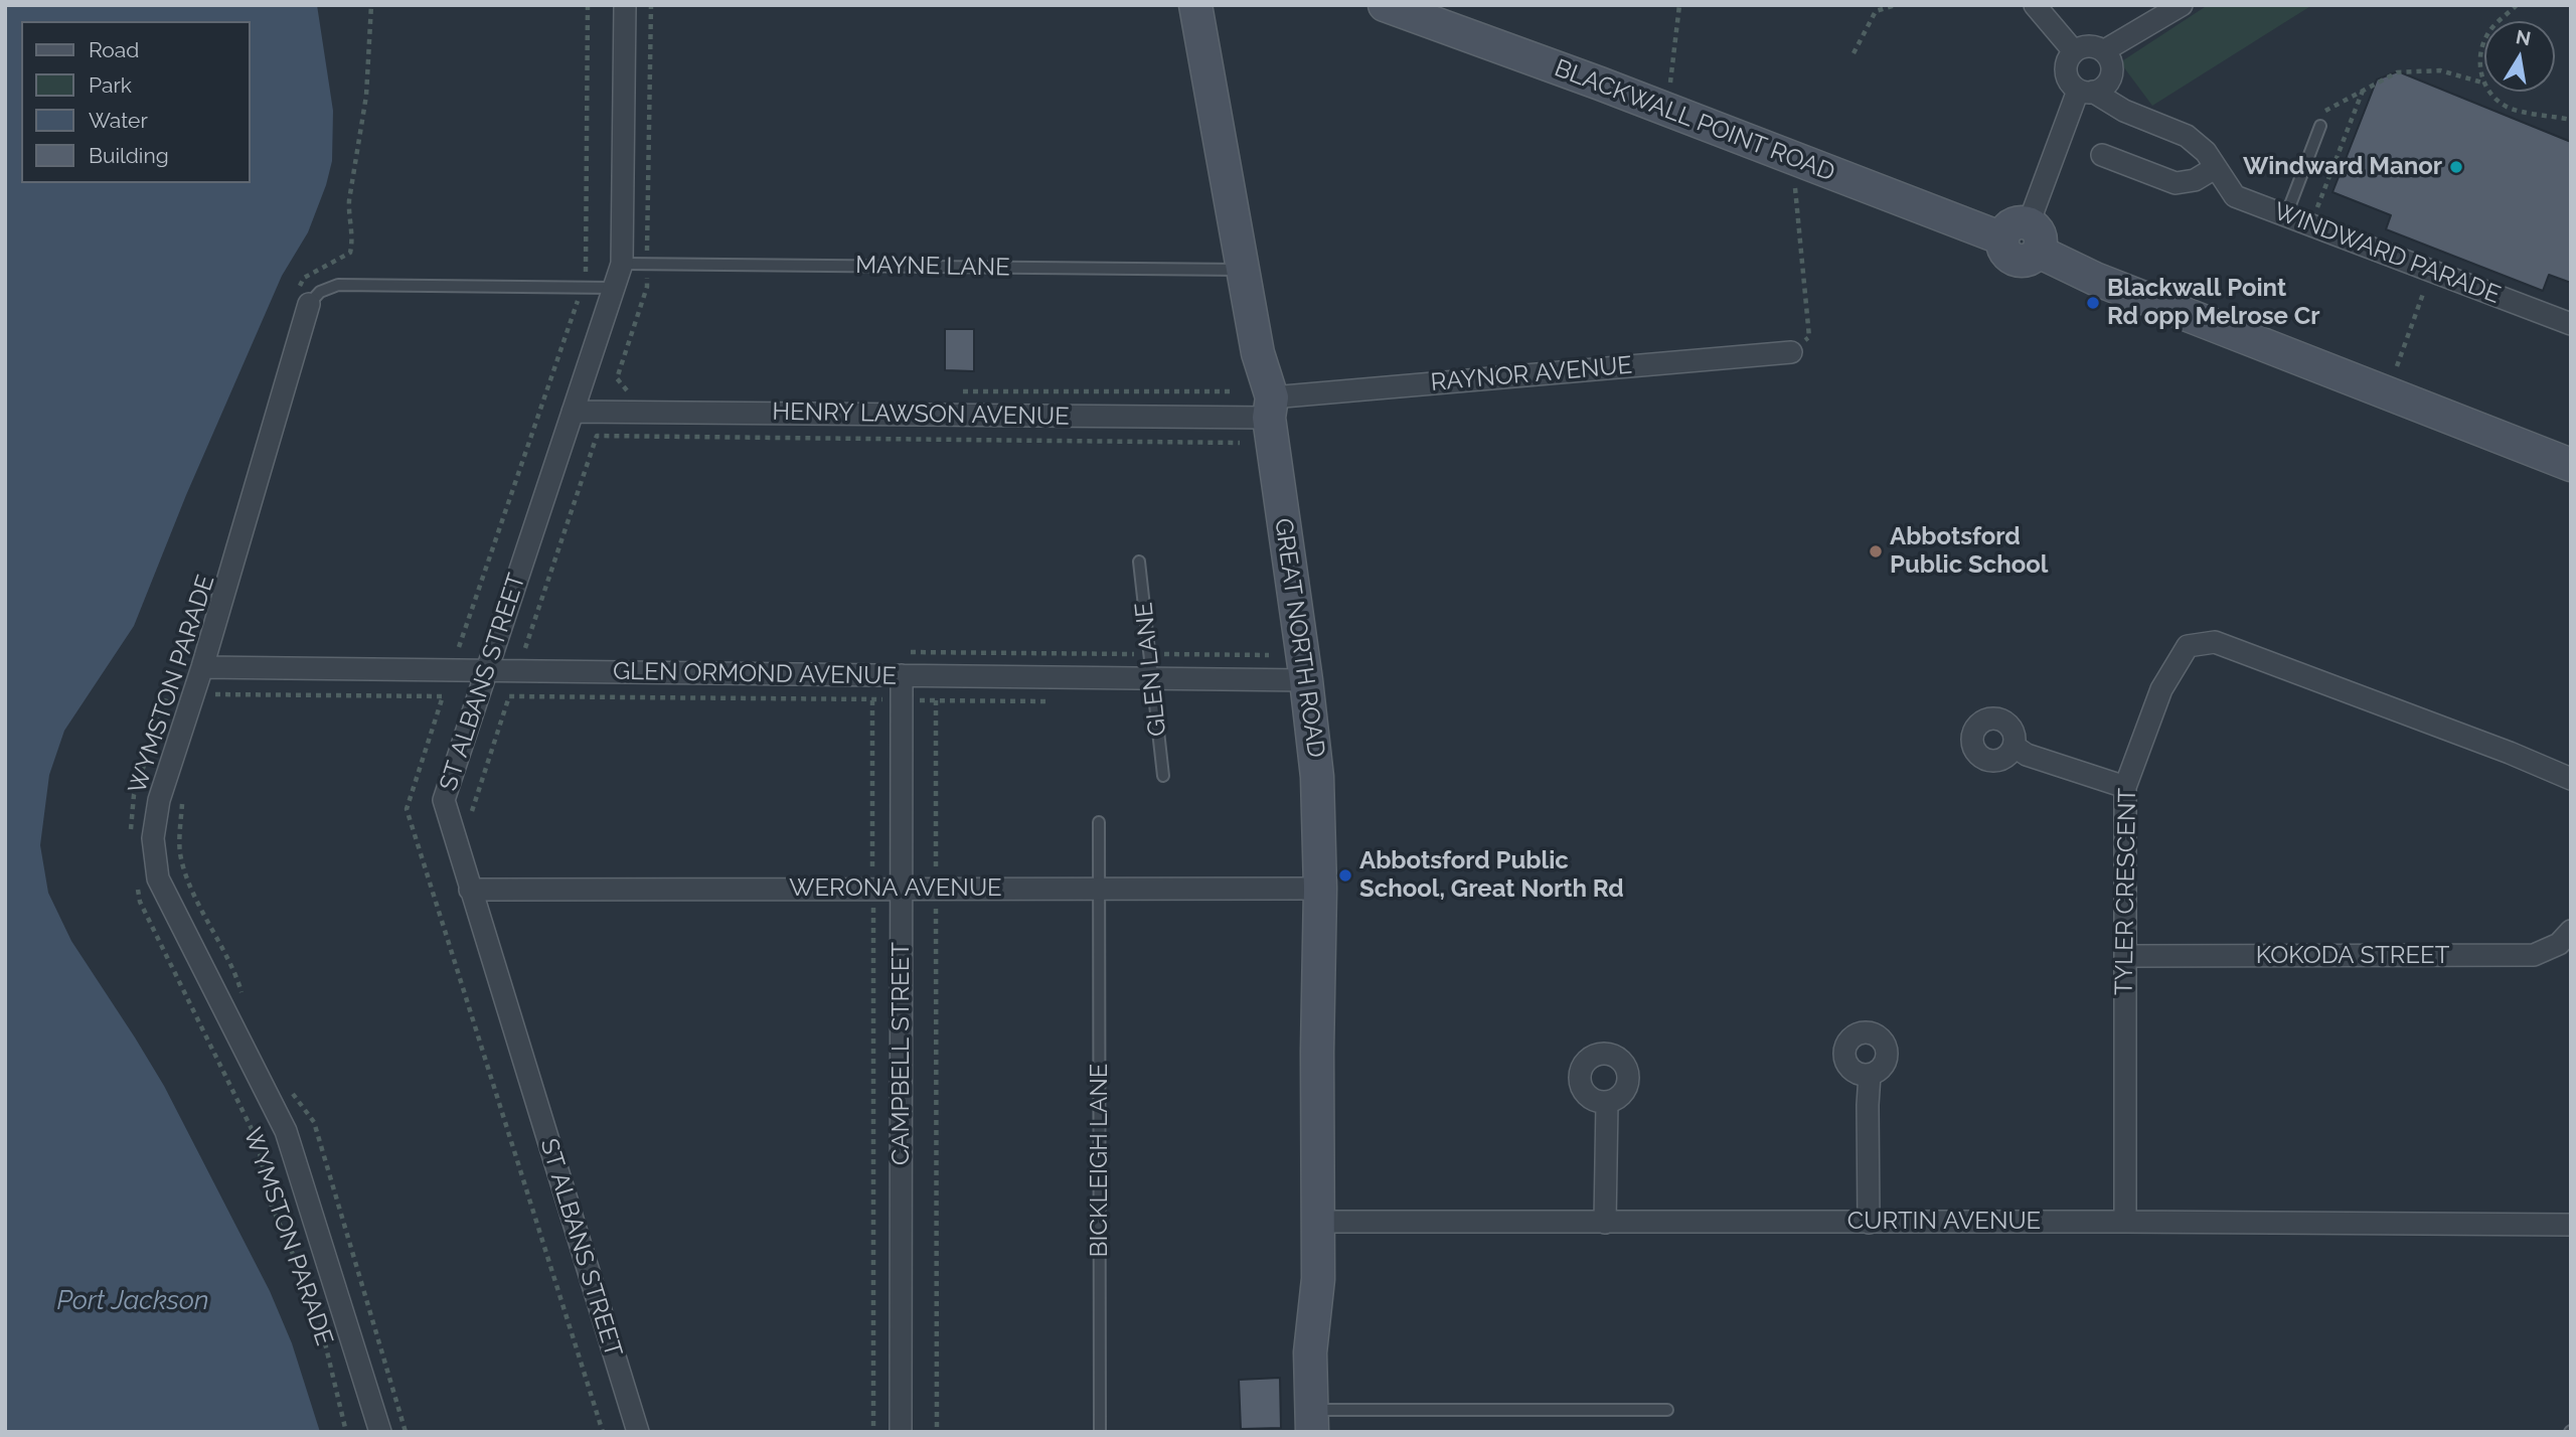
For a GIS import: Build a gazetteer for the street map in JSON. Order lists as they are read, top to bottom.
{
  "streets": {
    "main road": ["BLACKWALL POINT ROAD", "GREAT NORTH ROAD"],
    "street": [
      "WINDWARD PARADE",
      "RAYNOR AVENUE",
      "HENRY LAWSON AVENUE",
      "GLEN ORMOND AVENUE",
      "ST ALBANS STREET",
      "WYMSTON PARADE",
      "WERONA AVENUE",
      "TYLER CRESCENT",
      "KOKODA STREET",
      "CAMPBELL STREET",
      "CURTIN AVENUE"
    ],
    "lane": ["MAYNE LANE", "GLEN LANE", "BICKLEIGH LANE"]
  },
  "crossings": [
    ["MAYNE LANE", "GREAT NORTH ROAD"],
    ["MAYNE LANE", "ST ALBANS STREET"],
    ["RAYNOR AVENUE", "HENRY LAWSON AVENUE"],
    ["RAYNOR AVENUE", "GREAT NORTH ROAD"],
    ["HENRY LAWSON AVENUE", "GREAT NORTH ROAD"],
    ["HENRY LAWSON AVENUE", "ST ALBANS STREET"],
    ["GREAT NORTH ROAD", "GLEN ORMOND AVENUE"],
    ["GREAT NORTH ROAD", "WERONA AVENUE"],
    ["GREAT NORTH ROAD", "CURTIN AVENUE"],
    ["GLEN LANE", "GLEN ORMOND AVENUE"],
    ["GLEN ORMOND AVENUE", "ST ALBANS STREET"],
    ["GLEN ORMOND AVENUE", "WYMSTON PARADE"],
    ["GLEN ORMOND AVENUE", "CAMPBELL STREET"],
    ["ST ALBANS STREET", "WERONA AVENUE"],
    ["WERONA AVENUE", "CAMPBELL STREET"],
    ["WERONA AVENUE", "BICKLEIGH LANE"],
    ["TYLER CRESCENT", "KOKODA STREET"],
    ["TYLER CRESCENT", "CURTIN AVENUE"]
  ],
  "water": ["Port Jackson"],
  "places": [
    "Windward Manor",
    "Blackwall Point Rd opp Melrose Cr",
    "Abbotsford Public School",
    "Abbotsford Public School, Great North Rd"
  ],
  "legend": [
    "Road",
    "Park",
    "Water",
    "Building"
  ],
  "north": "top"
}
